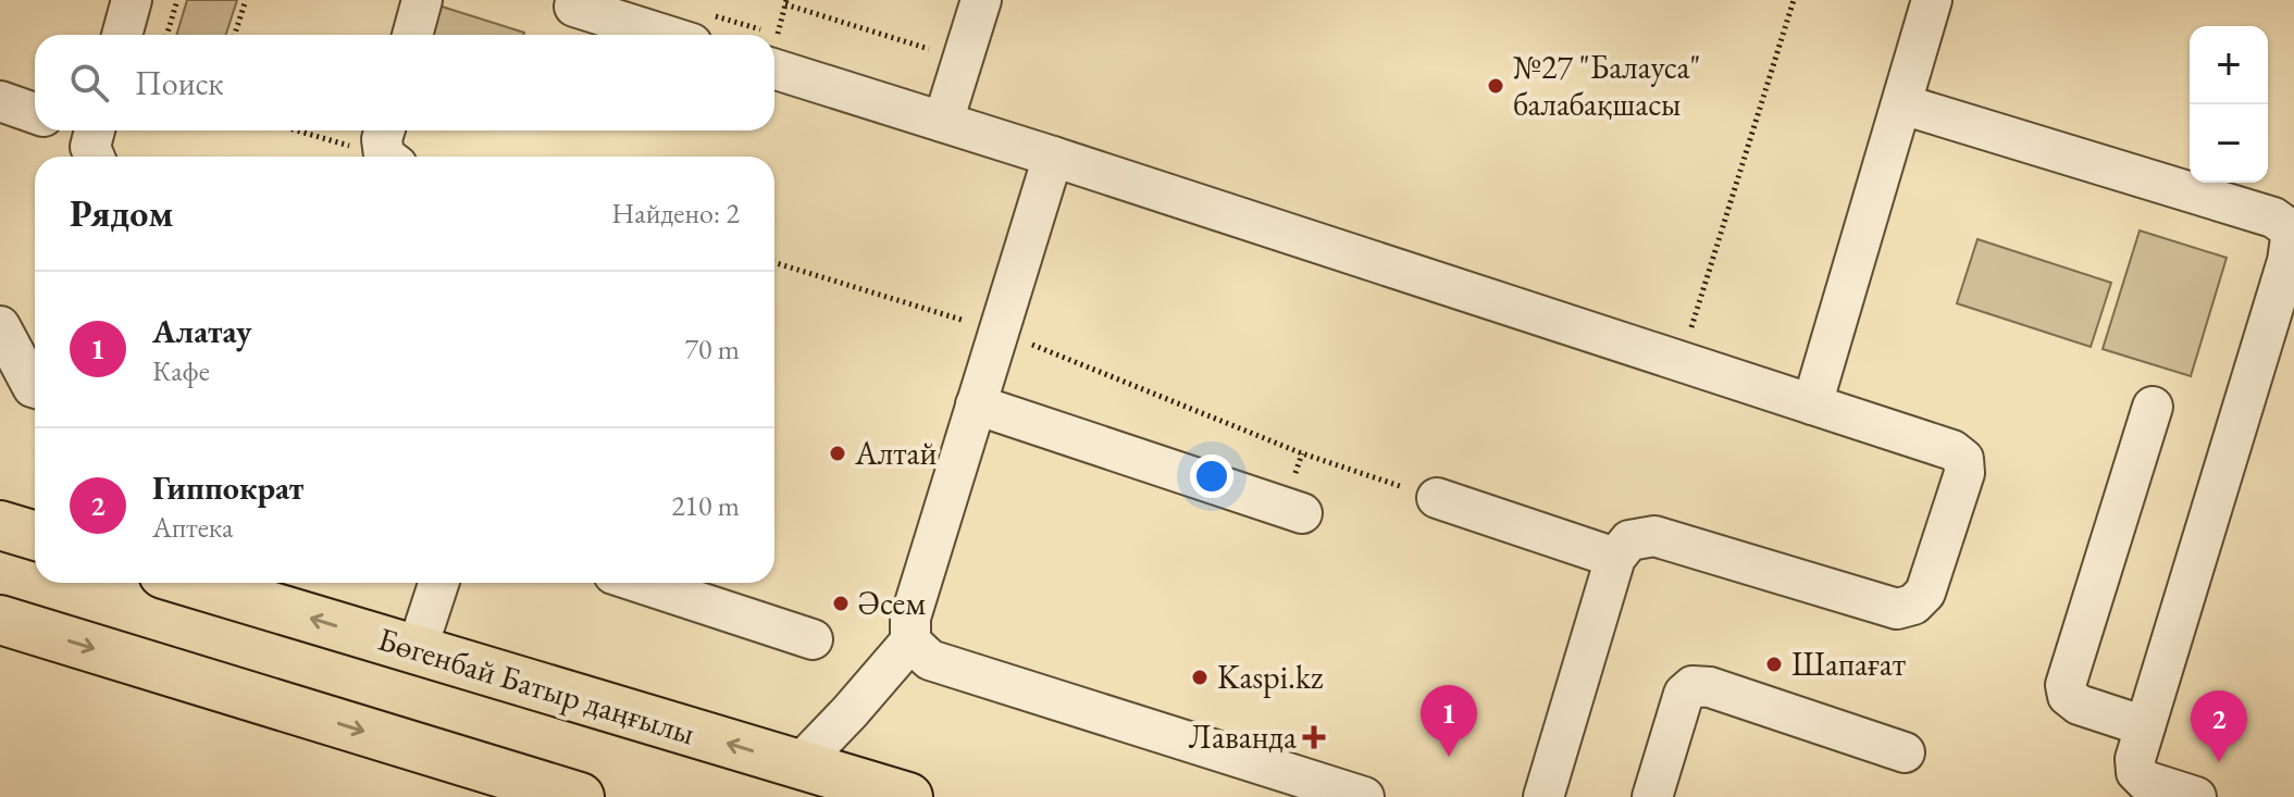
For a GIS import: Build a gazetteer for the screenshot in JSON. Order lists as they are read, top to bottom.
{
  "streets": {
    "main road": ["Бөгенбай Батыр даңғылы"]
  },
  "places": {
    "other": [
      "№27 \"Балауса\" балабақшасы",
      "Алтай",
      "Әсем",
      "Шапағат",
      "Kaspi.kz"
    ],
    "health": ["Лаванда"]
  },
  "page": {
    "map_buttons": ["+", "−"],
    "search": "Поиск",
    "heading": ["Рядом", "Найдено: 2"],
    "list": [
      {
        "mark": "1",
        "name": "Алатау",
        "note": "Кафе",
        "value": "70 m"
      },
      {
        "mark": "2",
        "name": "Гиппократ",
        "note": "Аптека",
        "value": "210 m"
      }
    ],
    "pins": ["1", "2"]
  }
}
